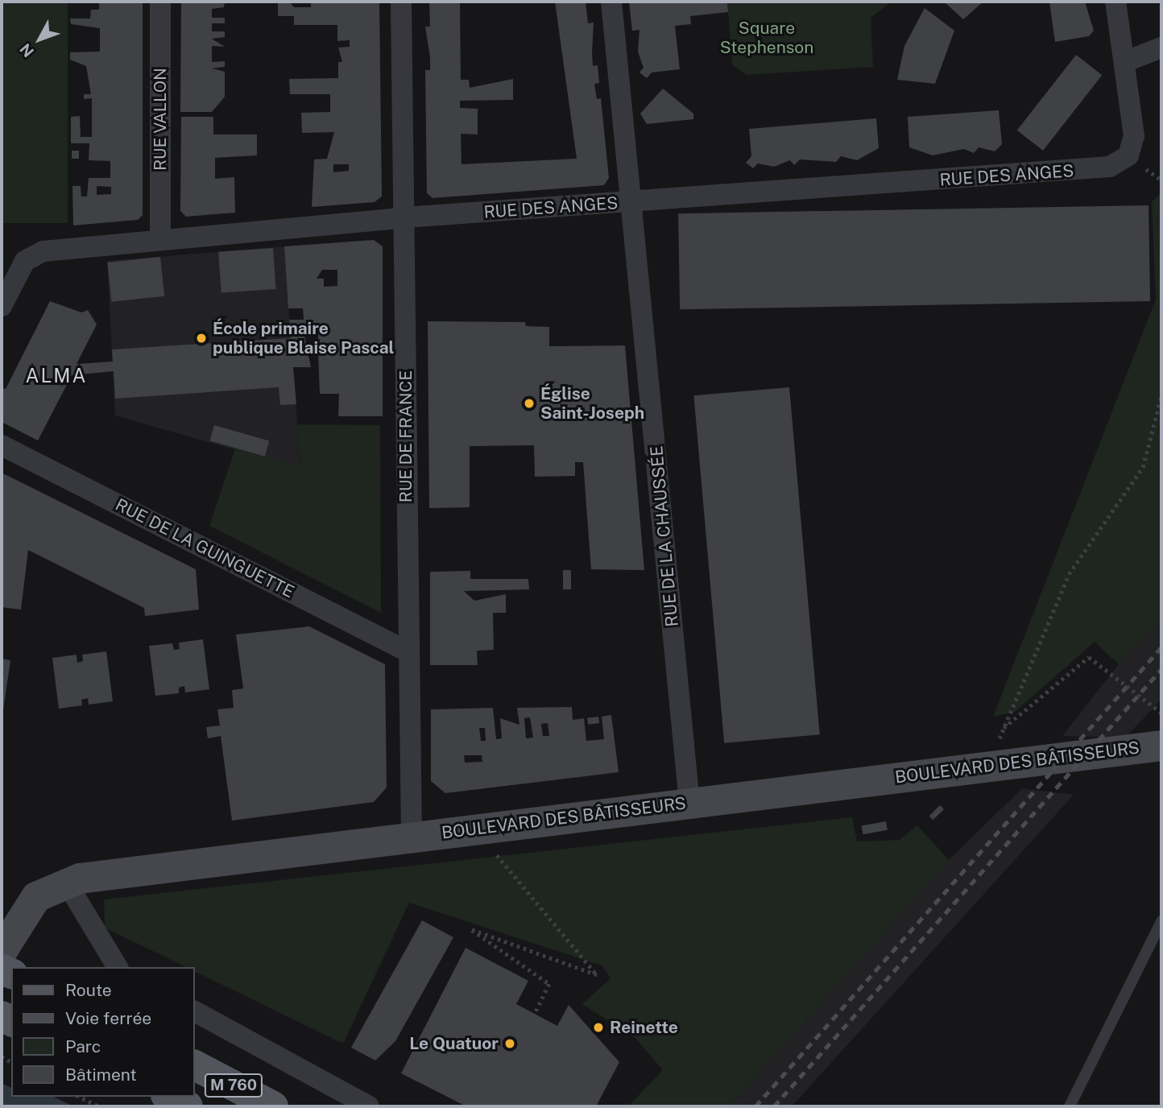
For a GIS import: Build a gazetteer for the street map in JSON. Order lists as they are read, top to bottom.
{
  "streets": {
    "main road": ["M 760"],
    "street": [
      "RUE VALLON",
      "RUE DES ANGES",
      "RUE DE FRANCE",
      "RUE DE LA CHAUSSÉE",
      "RUE DE LA GUINGUETTE",
      "BOULEVARD DES BÂTISSEURS"
    ]
  },
  "crossings": [
    ["RUE VALLON", "RUE DES ANGES"],
    ["RUE DES ANGES", "RUE DE FRANCE"],
    ["RUE DES ANGES", "RUE DE LA CHAUSSÉE"],
    ["RUE DE FRANCE", "RUE DE LA GUINGUETTE"],
    ["RUE DE FRANCE", "BOULEVARD DES BÂTISSEURS"],
    ["RUE DE LA CHAUSSÉE", "BOULEVARD DES BÂTISSEURS"]
  ],
  "districts": ["ALMA"],
  "parks": ["Square Stephenson"],
  "places": [
    "École primaire publique Blaise Pascal",
    "Église Saint-Joseph",
    "Reinette",
    "Le Quatuor"
  ],
  "legend": [
    "Route",
    "Voie ferrée",
    "Parc",
    "Bâtiment"
  ],
  "north": "bottom left"
}
